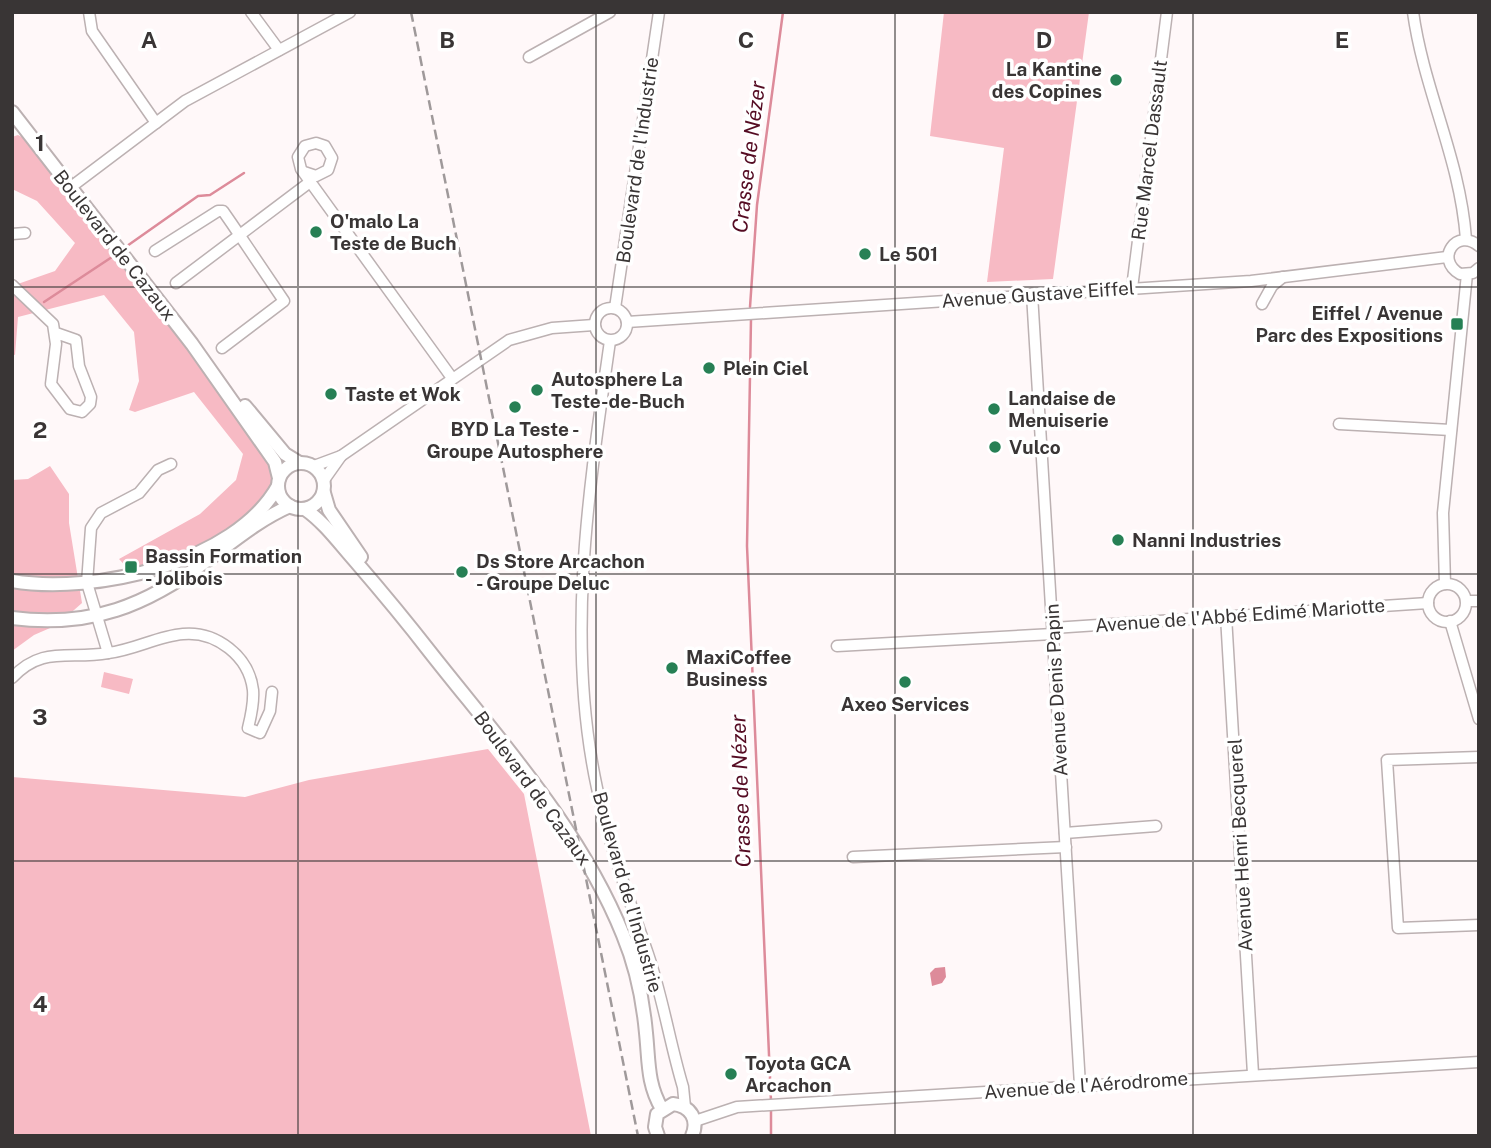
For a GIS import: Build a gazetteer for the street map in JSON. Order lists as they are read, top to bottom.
{
  "streets": {
    "main road": ["Boulevard de Cazaux"],
    "street": [
      "Rue Marcel Dassault",
      "Boulevard de l'Industrie",
      "Avenue Gustave Eiffel",
      "Avenue de l'Abbé Edimé Mariotte",
      "Avenue Denis Papin",
      "Avenue Henri Becquerel",
      "Avenue de l'Aérodrome"
    ]
  },
  "crossings": [
    ["Rue Marcel Dassault", "Avenue Gustave Eiffel"],
    ["Boulevard de l'Industrie", "Avenue Gustave Eiffel"],
    ["Avenue Gustave Eiffel", "Avenue Denis Papin"],
    ["Avenue de l'Abbé Edimé Mariotte", "Avenue Denis Papin"],
    ["Avenue de l'Abbé Edimé Mariotte", "Avenue Henri Becquerel"],
    ["Avenue Denis Papin", "Avenue de l'Aérodrome"],
    ["Avenue Henri Becquerel", "Avenue de l'Aérodrome"]
  ],
  "water": ["Crasse de Nézer"],
  "places": {
    "other": [
      "La Kantine des Copines",
      "O'malo La Teste de Buch",
      "Le 501",
      "Plein Ciel",
      "Autosphere La Teste-de-Buch",
      "Taste et Wok",
      "BYD La Teste - Groupe Autosphere",
      "Landaise de Menuiserie",
      "Vulco",
      "Nanni Industries",
      "Ds Store Arcachon - Groupe Deluc",
      "MaxiCoffee Business",
      "Axeo Services",
      "Toyota GCA Arcachon"
    ],
    "transit": ["Eiffel / Avenue Parc des Expositions", "Bassin Formation - Jolibois"]
  },
  "grid": {
    "columns": [
      "A",
      "B",
      "C",
      "D",
      "E"
    ],
    "rows": [
      "1",
      "2",
      "3",
      "4"
    ]
  }
}
